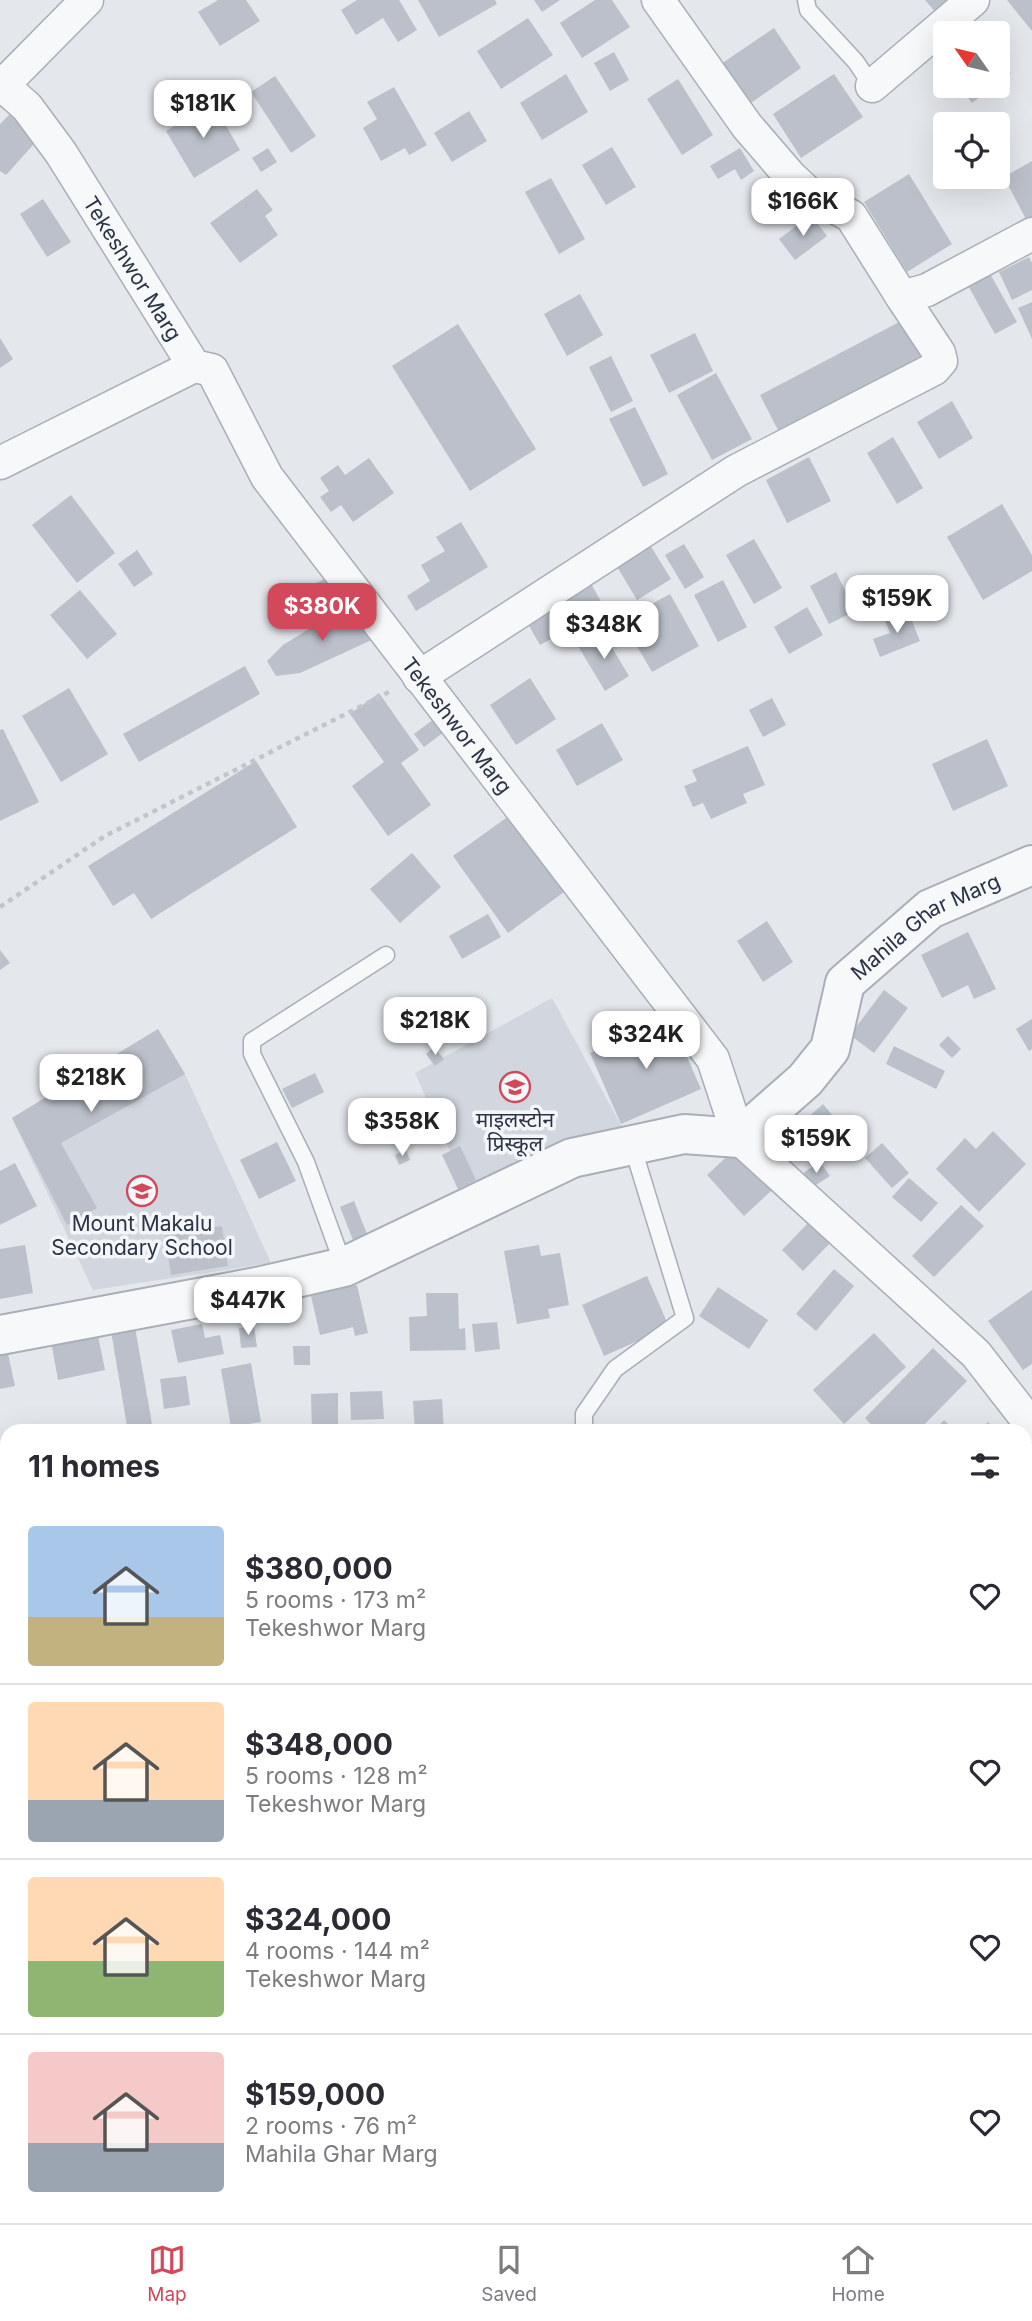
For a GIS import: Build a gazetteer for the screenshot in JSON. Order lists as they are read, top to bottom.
{
  "streets": {
    "street": ["Tekeshwor Marg", "Mahila Ghar Marg"]
  },
  "crossings": [
    ["Tekeshwor Marg", "Mahila Ghar Marg"]
  ],
  "places": {
    "school or university": ["माइलस्टोन प्रिस्कूल", "Mount Makalu Secondary School"]
  },
  "north": "top left",
  "page": {
    "price": [
      "$181K",
      "$166K",
      "$159K",
      "$380K",
      "$348K",
      "$218K",
      "$324K",
      "$218K",
      "$358K",
      "$159K",
      "$447K"
    ],
    "heading": "11 homes",
    "list": [
      {
        "name": "$380,000",
        "note": "5 rooms · 173 m² · Tekeshwor Marg"
      },
      {
        "name": "$348,000",
        "note": "5 rooms · 128 m² · Tekeshwor Marg"
      },
      {
        "name": "$324,000",
        "note": "4 rooms · 144 m² · Tekeshwor Marg"
      },
      {
        "name": "$159,000",
        "note": "2 rooms · 76 m² · Mahila Ghar Marg"
      }
    ],
    "tabs": ["Map", "Saved", "Home"]
  }
}
